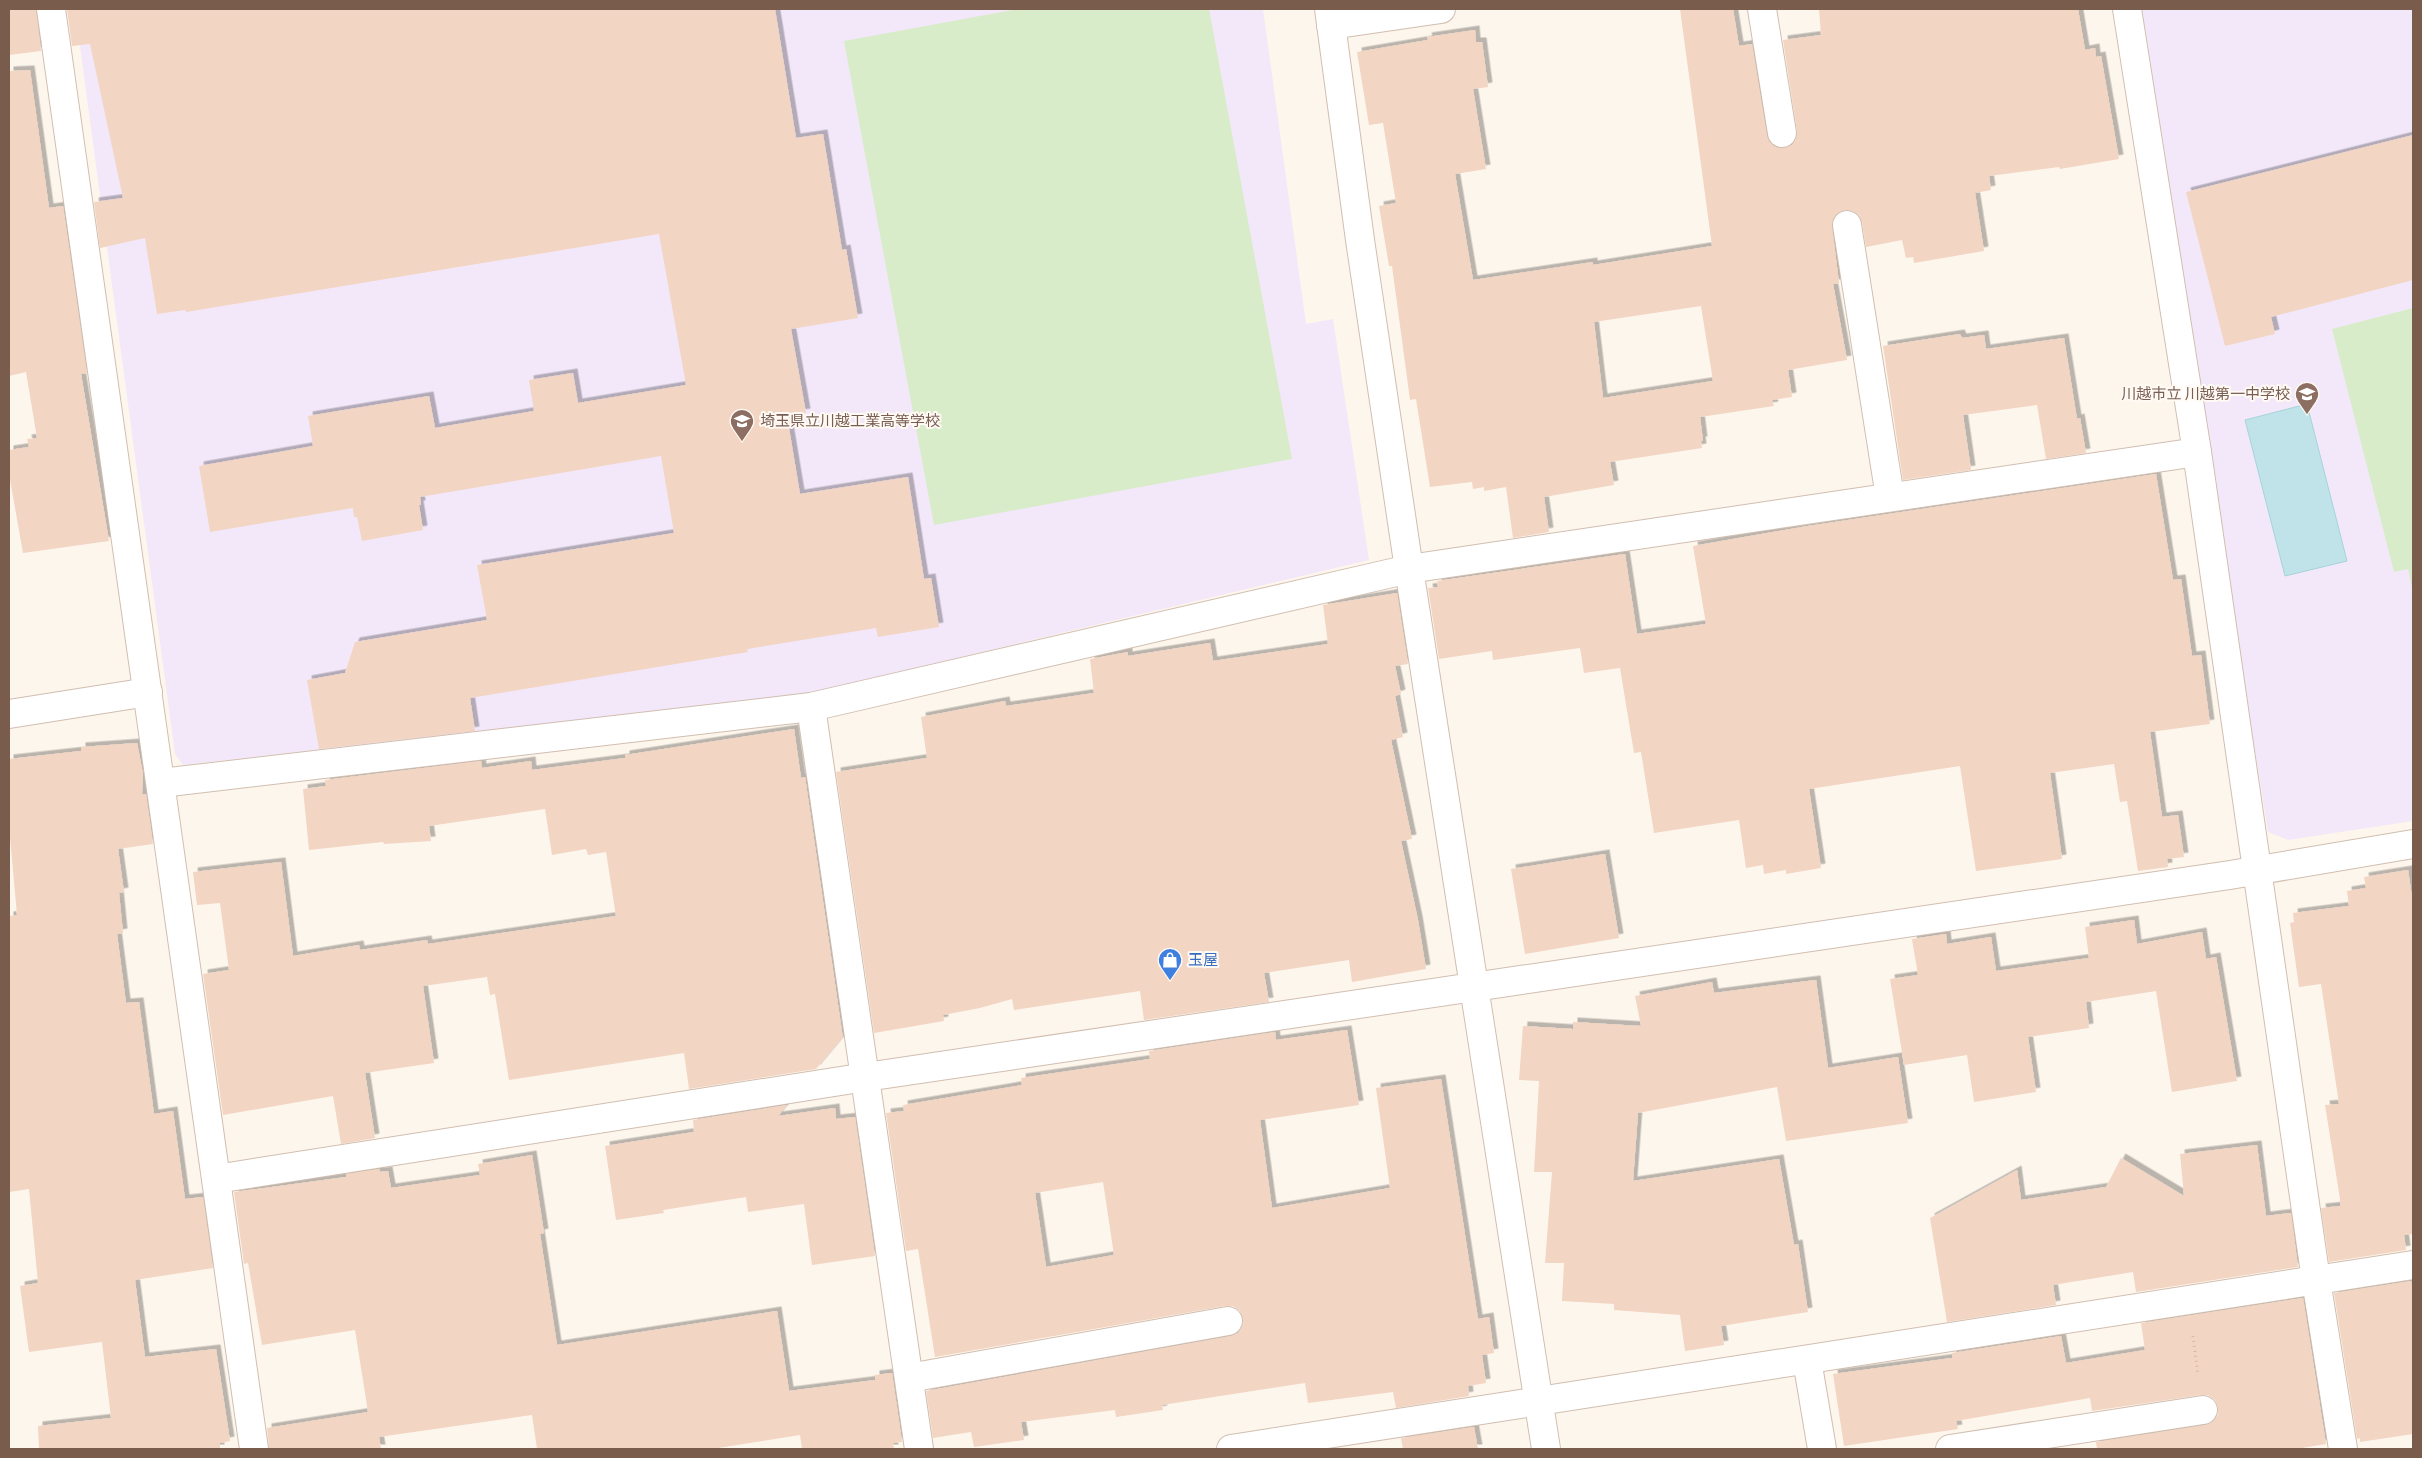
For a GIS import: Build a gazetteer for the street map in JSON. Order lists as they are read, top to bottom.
{
  "places": {
    "school or university": ["川越市立 川越第一中学校", "埼玉県立川越工業高等学校"],
    "shop": ["玉屋"]
  }
}
